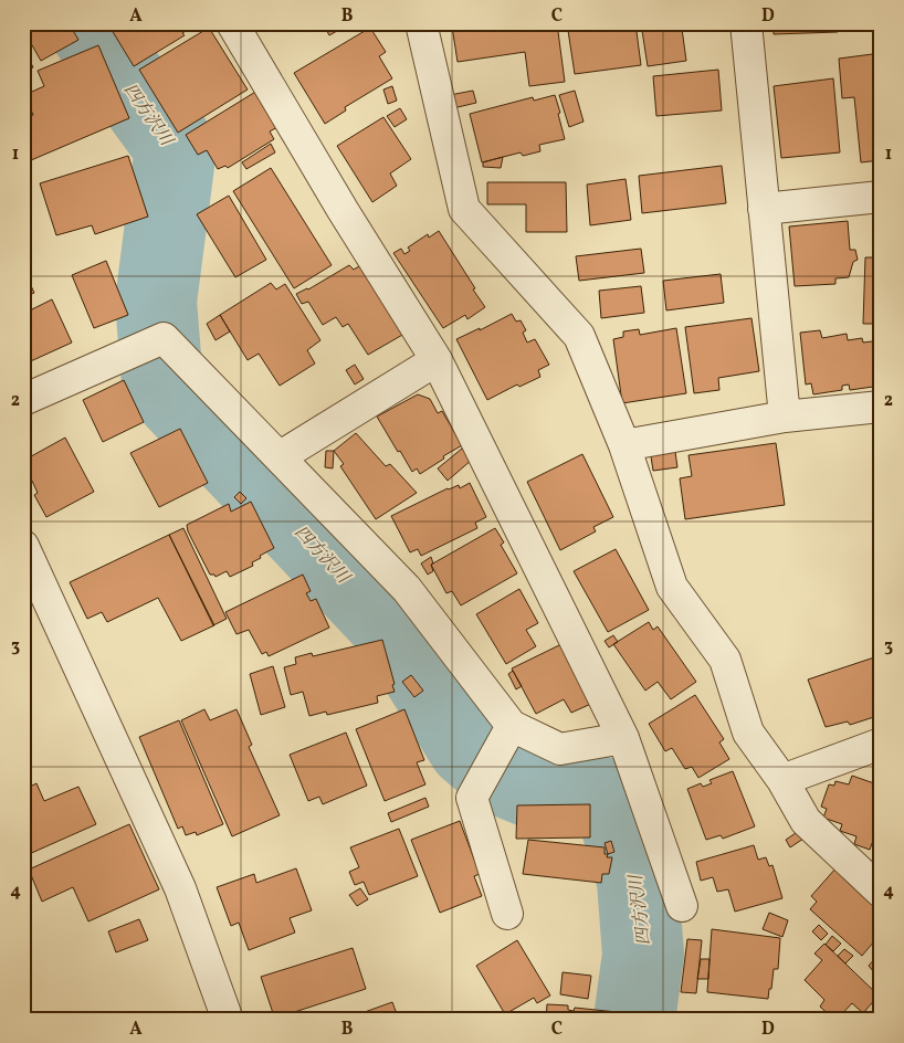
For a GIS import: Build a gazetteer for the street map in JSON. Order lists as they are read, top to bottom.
{
  "water": ["四方沢川"],
  "grid": {
    "columns": [
      "A",
      "B",
      "C",
      "D"
    ],
    "rows": [
      "1",
      "2",
      "3",
      "4"
    ]
  }
}
